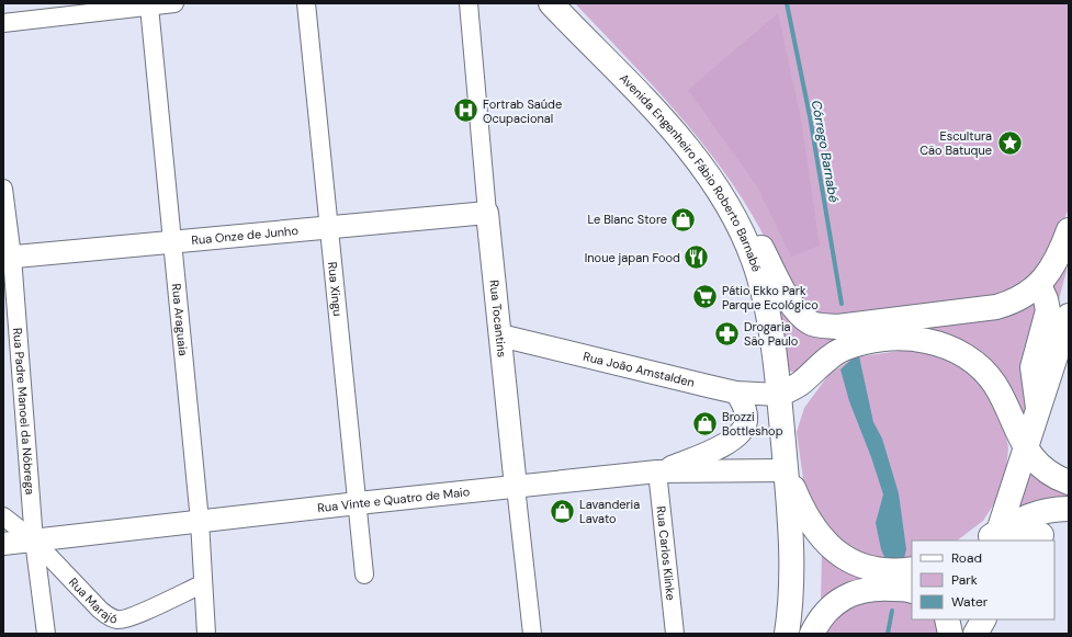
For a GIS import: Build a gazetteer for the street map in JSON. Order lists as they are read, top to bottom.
{
  "streets": {
    "main road": ["Avenida Engenheiro Fábio Roberto Barnabé"],
    "street": [
      "Rua Onze de Junho",
      "Rua Xingu",
      "Rua Tocantins",
      "Rua Araguaia",
      "Rua João Amstalden",
      "Rua Padre Manoel da Nóbrega",
      "Rua Vinte e Quatro de Maio",
      "Rua Carlos Klinke",
      "Rua Marajó"
    ]
  },
  "crossings": [
    ["Avenida Engenheiro Fábio Roberto Barnabé", "Rua João Amstalden"],
    ["Avenida Engenheiro Fábio Roberto Barnabé", "Rua Vinte e Quatro de Maio"],
    ["Rua Onze de Junho", "Rua Xingu"],
    ["Rua Onze de Junho", "Rua Tocantins"],
    ["Rua Onze de Junho", "Rua Araguaia"],
    ["Rua Onze de Junho", "Rua Padre Manoel da Nóbrega"],
    ["Rua Xingu", "Rua Vinte e Quatro de Maio"],
    ["Rua Tocantins", "Rua João Amstalden"],
    ["Rua Tocantins", "Rua Vinte e Quatro de Maio"],
    ["Rua Araguaia", "Rua Vinte e Quatro de Maio"],
    ["Rua Araguaia", "Rua Marajó"],
    ["Rua Padre Manoel da Nóbrega", "Rua Vinte e Quatro de Maio"],
    ["Rua Padre Manoel da Nóbrega", "Rua Marajó"],
    ["Rua Vinte e Quatro de Maio", "Rua Carlos Klinke"],
    ["Rua Vinte e Quatro de Maio", "Rua Marajó"]
  ],
  "water": ["Córrego Barnabé"],
  "places": {
    "hospital": ["Fortrab Saúde Ocupacional"],
    "place": ["Escultura Cão Batuque"],
    "shop": ["Le Blanc Store", "Brozzi Bottleshop", "Lavanderia Lavato"],
    "restaurant": ["Inoue japan Food"],
    "supermarket": ["Pátio Ekko Park Parque Ecológico"],
    "pharmacy": ["Drogaria São Paulo"]
  },
  "legend": ["Road", "Park", "Water"]
}
